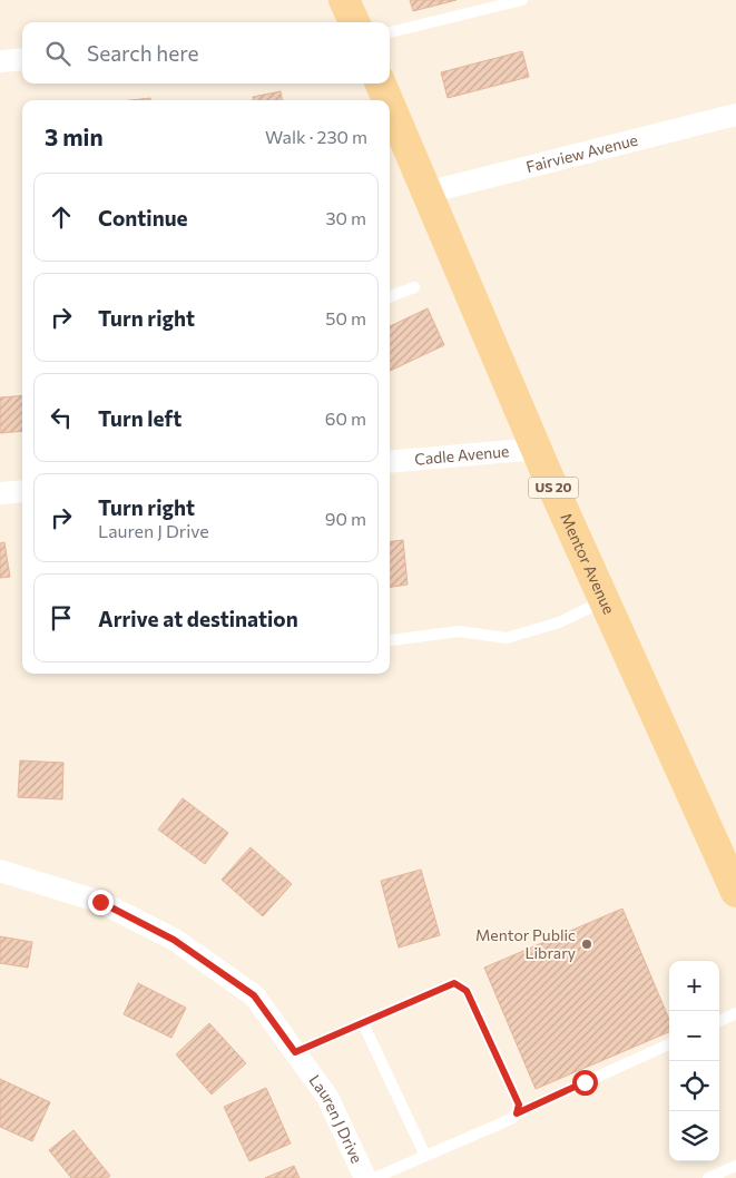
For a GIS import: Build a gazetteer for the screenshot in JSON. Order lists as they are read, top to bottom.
{
  "streets": {
    "main road": ["US 20", "Mentor Avenue"],
    "street": ["Fairview Avenue", "Cadle Avenue", "Lauren J Drive"]
  },
  "crossings": [
    ["Fairview Avenue", "Mentor Avenue"],
    ["Cadle Avenue", "Mentor Avenue"]
  ],
  "places": ["Mentor Public Library"],
  "page": {
    "search": "Search here",
    "heading": ["3 min", "Walk · 230 m"],
    "list": [
      ["Continue", "30 m"],
      ["Turn right", "50 m"],
      ["Turn left", "60 m"],
      ["Turn right", "Lauren J Drive", "90 m"],
      "Arrive at destination"
    ],
    "map_buttons": ["+", "−"]
  }
}
